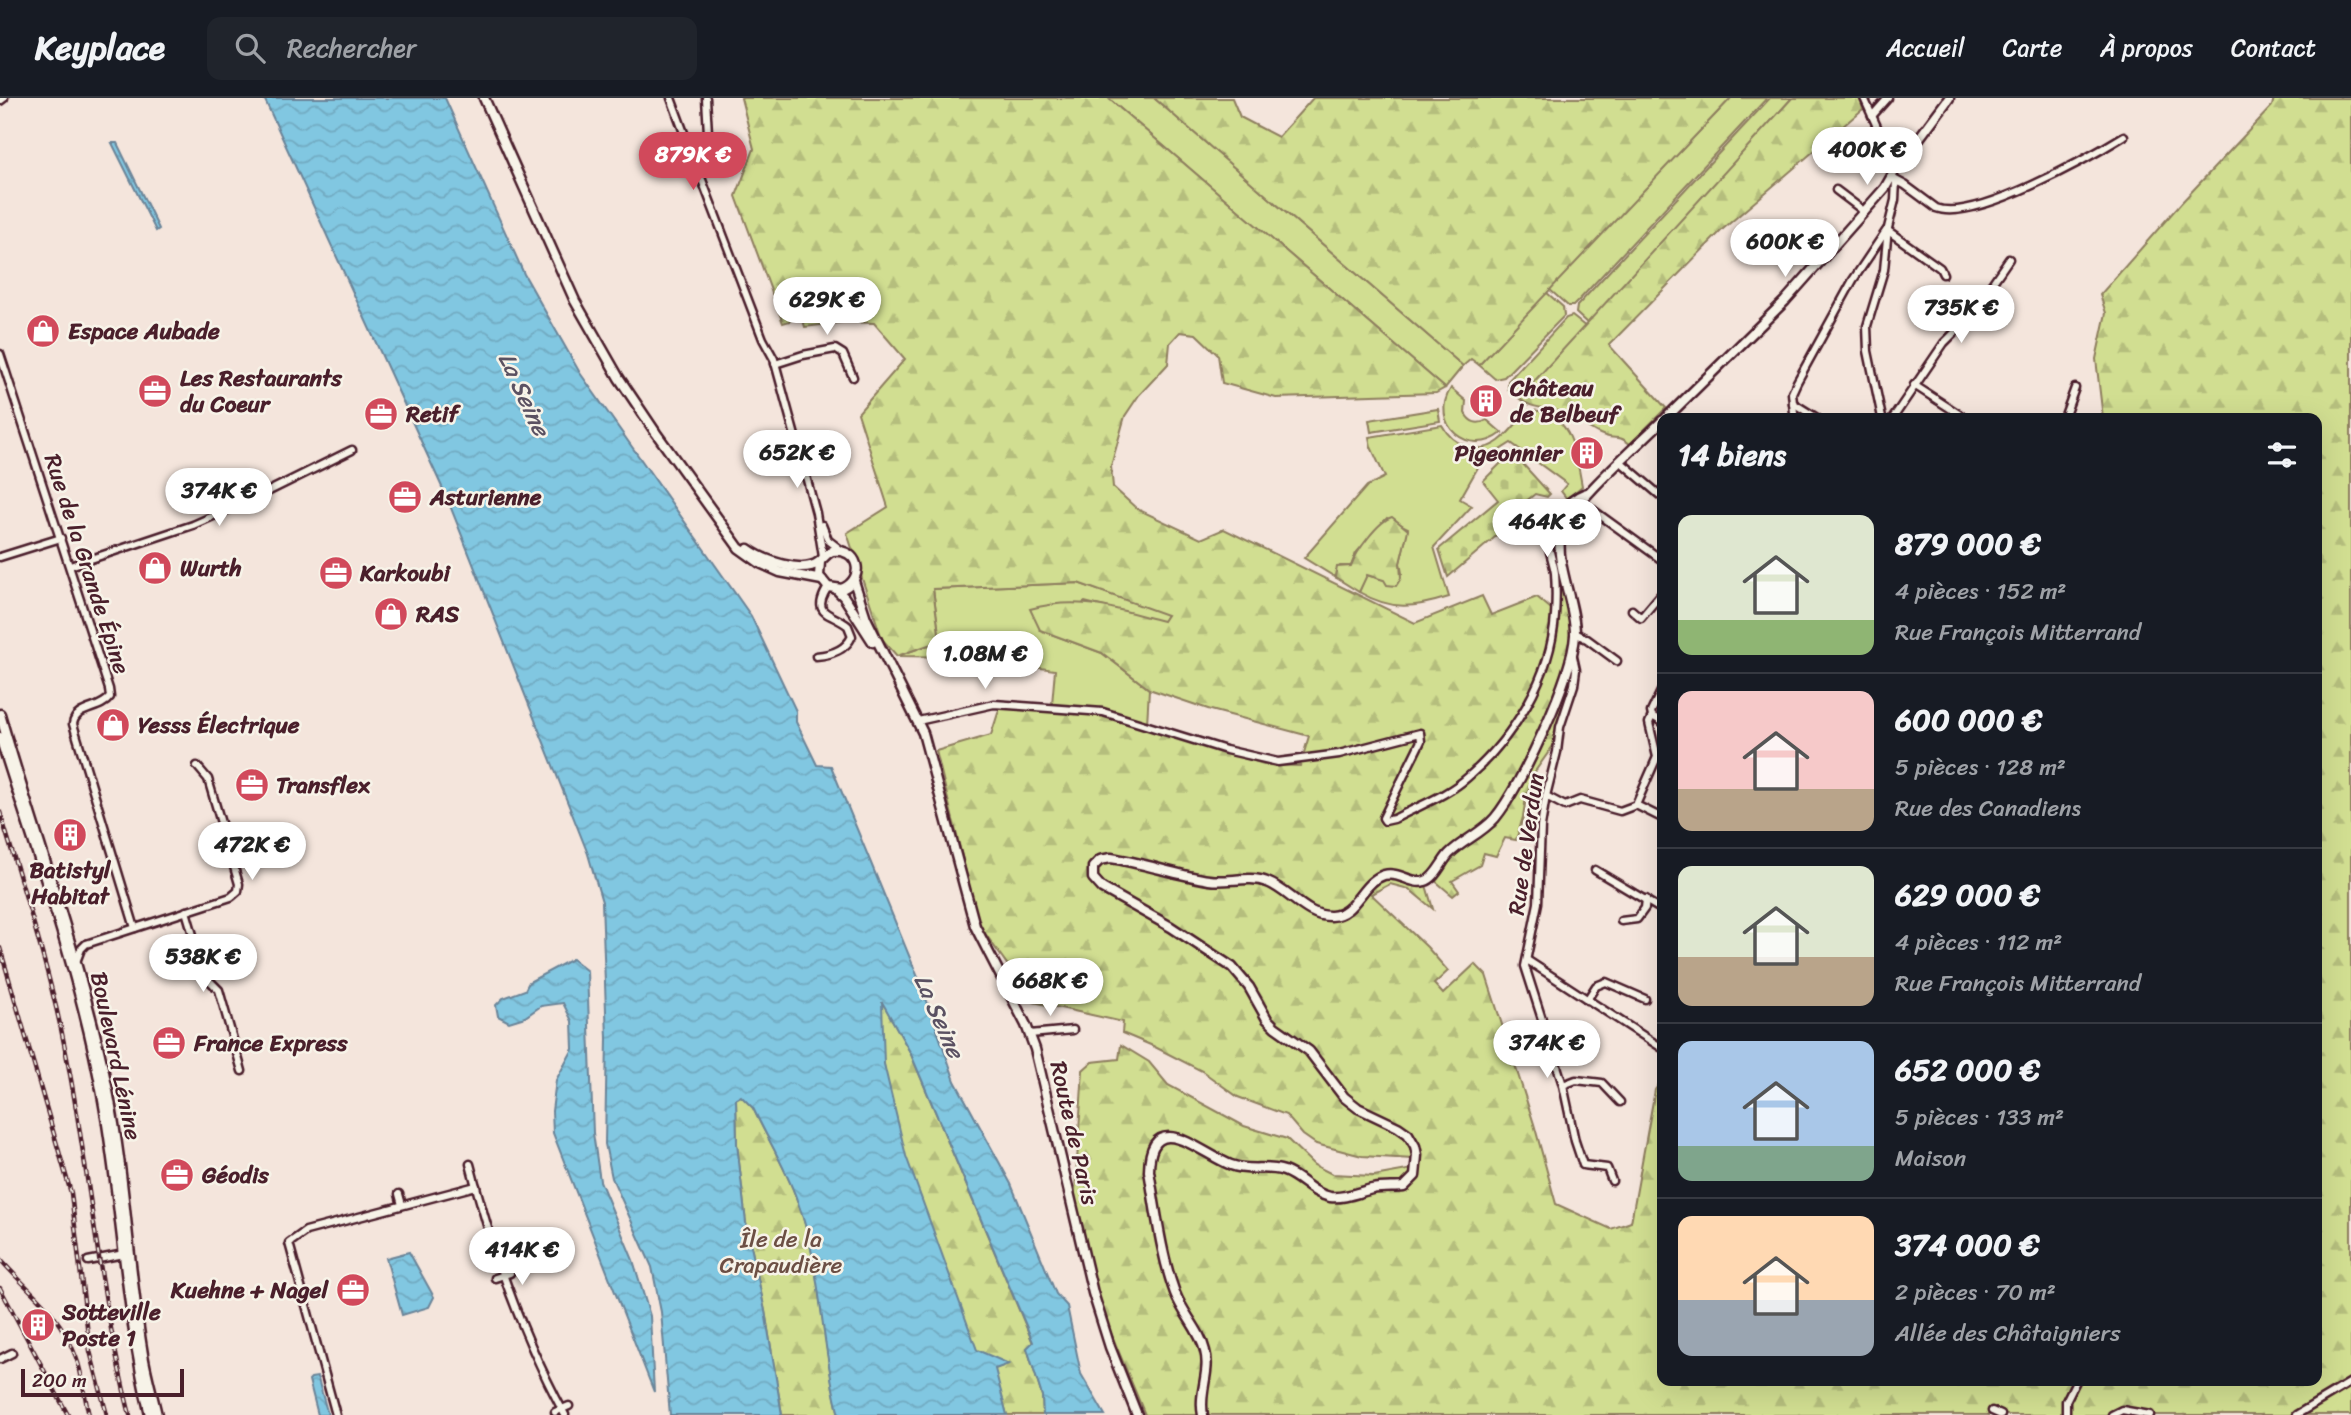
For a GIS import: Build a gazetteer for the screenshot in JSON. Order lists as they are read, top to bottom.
{
  "streets": {
    "main road": ["Boulevard Lénine", "Route de Paris"],
    "street": ["Rue de la Grande Épine", "Rue de Verdun"]
  },
  "water": ["La Seine"],
  "parks": ["Île de la Crapaudière"],
  "places": {
    "shop": [
      "Espace Aubade",
      "Wurth",
      "RAS",
      "Yesss Électrique"
    ],
    "office": [
      "Les Restaurants du Coeur",
      "Retif",
      "Asturienne",
      "Karkoubi",
      "Transflex",
      "France Express",
      "Géodis",
      "Kuehne + Nagel"
    ],
    "building": [
      "Château de Belbeuf",
      "Pigeonnier",
      "Batistyl Habitat",
      "Sotteville Poste 1"
    ]
  },
  "scale_bar": "200 m",
  "page": {
    "header": "Keyplace",
    "search": "Rechercher",
    "nav": [
      "Accueil",
      "Carte",
      "À propos",
      "Contact"
    ],
    "price": [
      "400K €",
      "879K €",
      "600K €",
      "629K €",
      "735K €",
      "652K €",
      "374K €",
      "464K €",
      "1.08M €",
      "472K €",
      "538K €",
      "668K €",
      "374K €",
      "414K €"
    ],
    "heading": "14 biens",
    "list": [
      {
        "name": "879 000 €",
        "note": "4 pièces · 152 m² · Rue François Mitterrand"
      },
      {
        "name": "600 000 €",
        "note": "5 pièces · 128 m² · Rue des Canadiens"
      },
      {
        "name": "629 000 €",
        "note": "4 pièces · 112 m² · Rue François Mitterrand"
      },
      {
        "name": "652 000 €",
        "note": "5 pièces · 133 m² · Maison"
      },
      {
        "name": "374 000 €",
        "note": "2 pièces · 70 m² · Allée des Châtaigniers"
      }
    ],
    "scale": "200 m"
  }
}
